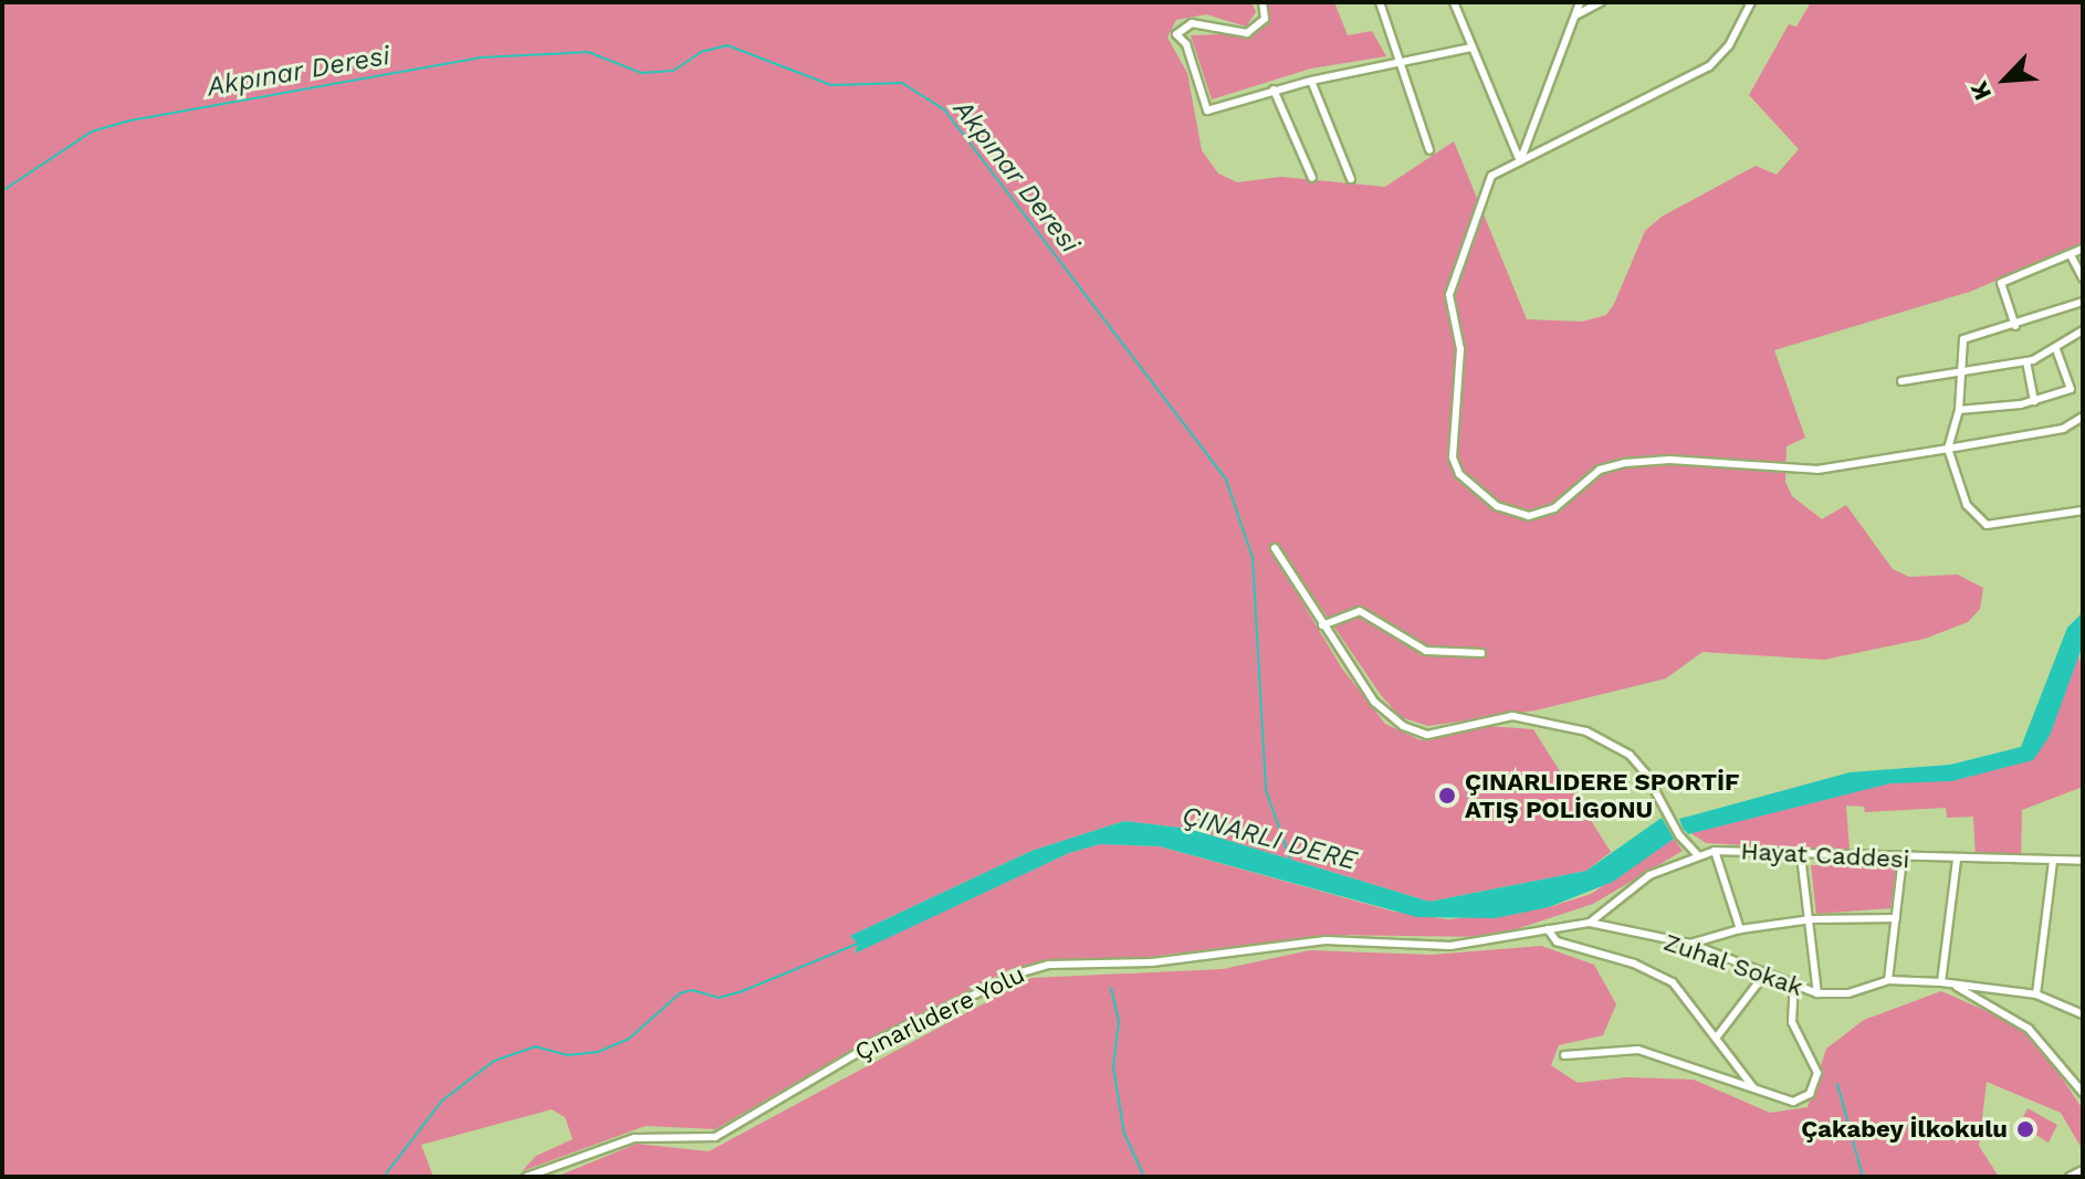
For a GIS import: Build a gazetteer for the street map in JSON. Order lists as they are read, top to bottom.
{
  "streets": {
    "street": ["Hayat Caddesi", "Zuhal Sokak", "Çınarlıdere Yolu"]
  },
  "crossings": [
    ["Hayat Caddesi", "Zuhal Sokak"],
    ["Hayat Caddesi", "Çınarlıdere Yolu"],
    ["Zuhal Sokak", "Çınarlıdere Yolu"]
  ],
  "water": ["Akpınar Deresi", "ÇINARLI DERE"],
  "places": ["ÇINARLIDERE SPORTİF ATIŞ POLİGONU", "Çakabey İlkokulu"],
  "north": "bottom left"
}
